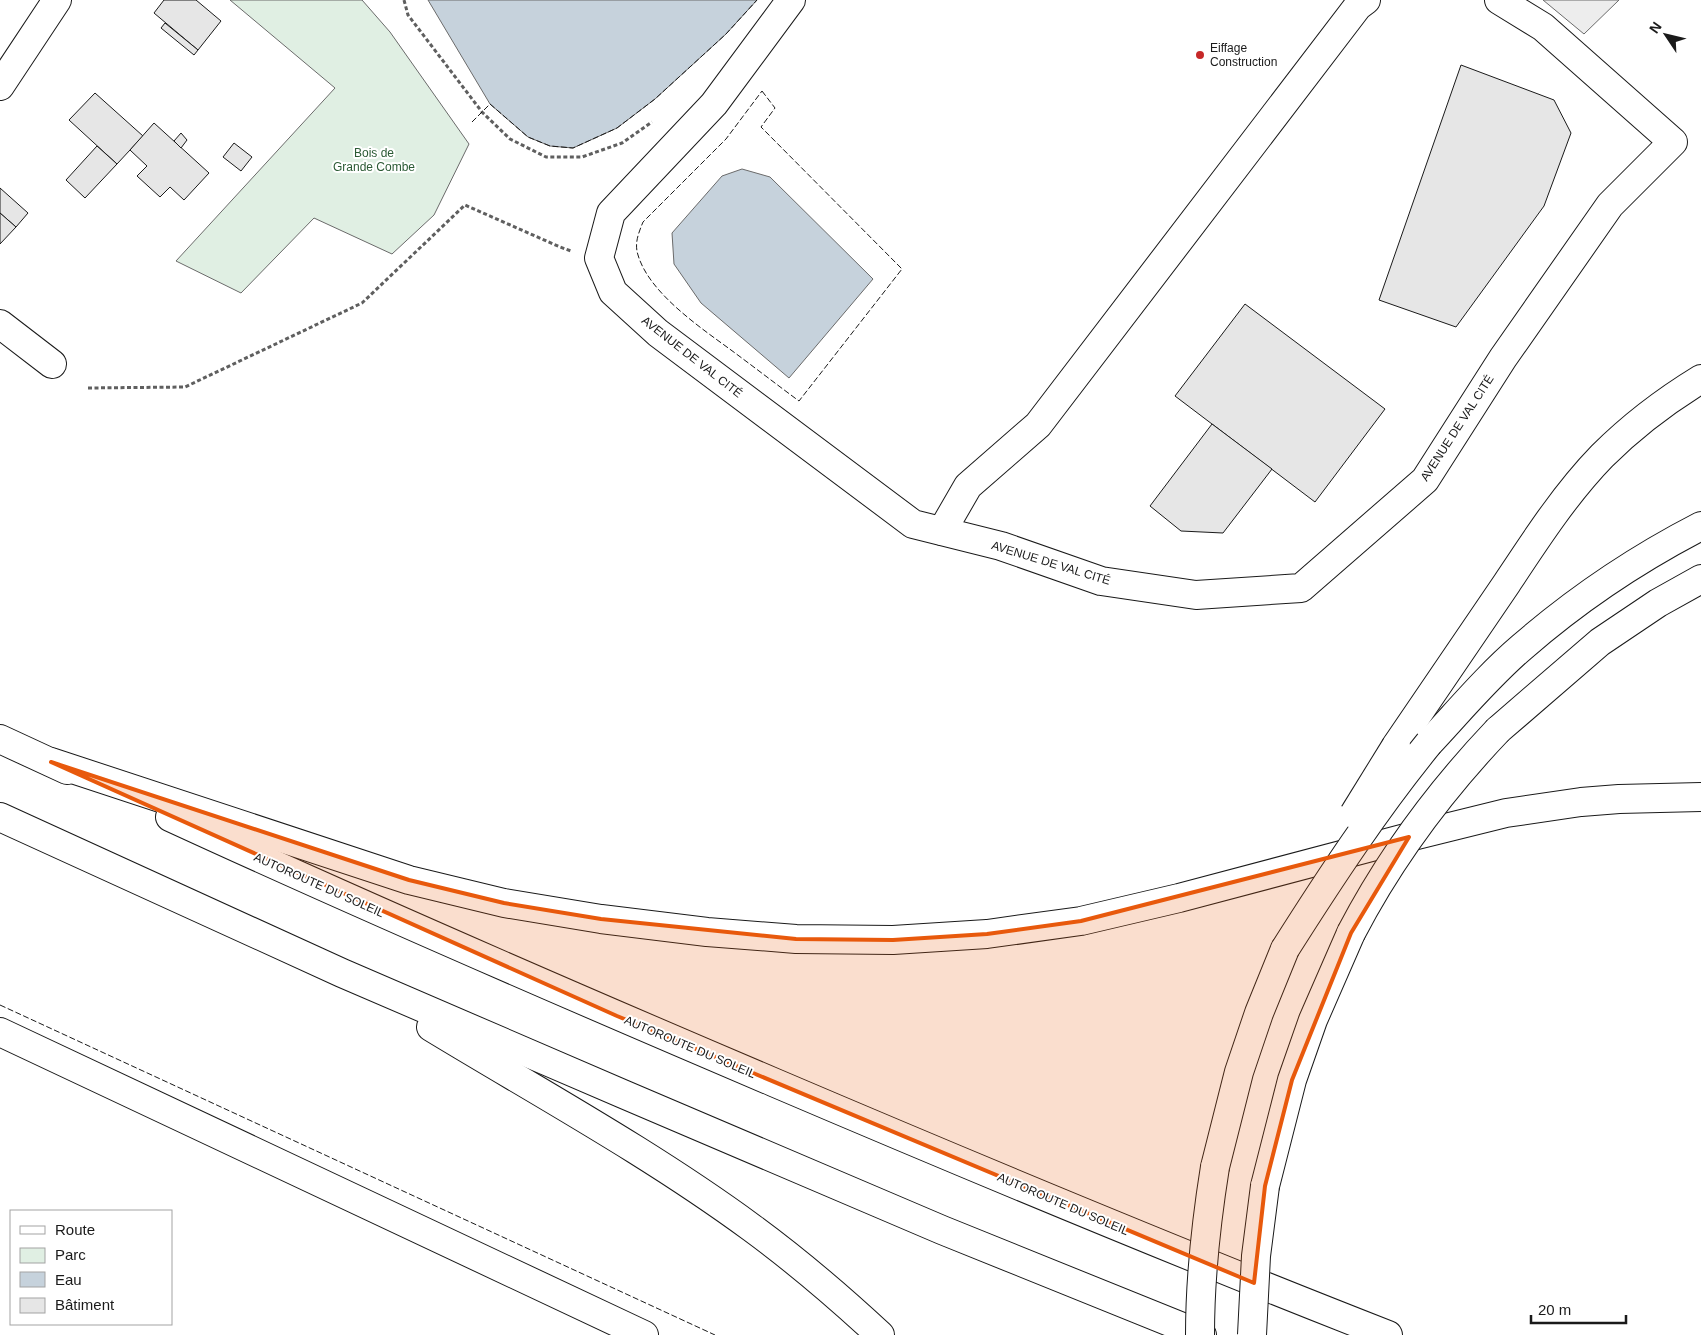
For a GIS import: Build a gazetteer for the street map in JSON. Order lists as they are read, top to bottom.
{
  "streets": {
    "main road": ["AVENUE DE VAL CITÉ", "AUTOROUTE DU SOLEIL"]
  },
  "parks": ["Bois de Grande Combe"],
  "places": ["Eiffage Construction"],
  "legend": [
    "Route",
    "Parc",
    "Eau",
    "Bâtiment"
  ],
  "scale_bar": "20 m",
  "north": "top left"
}
